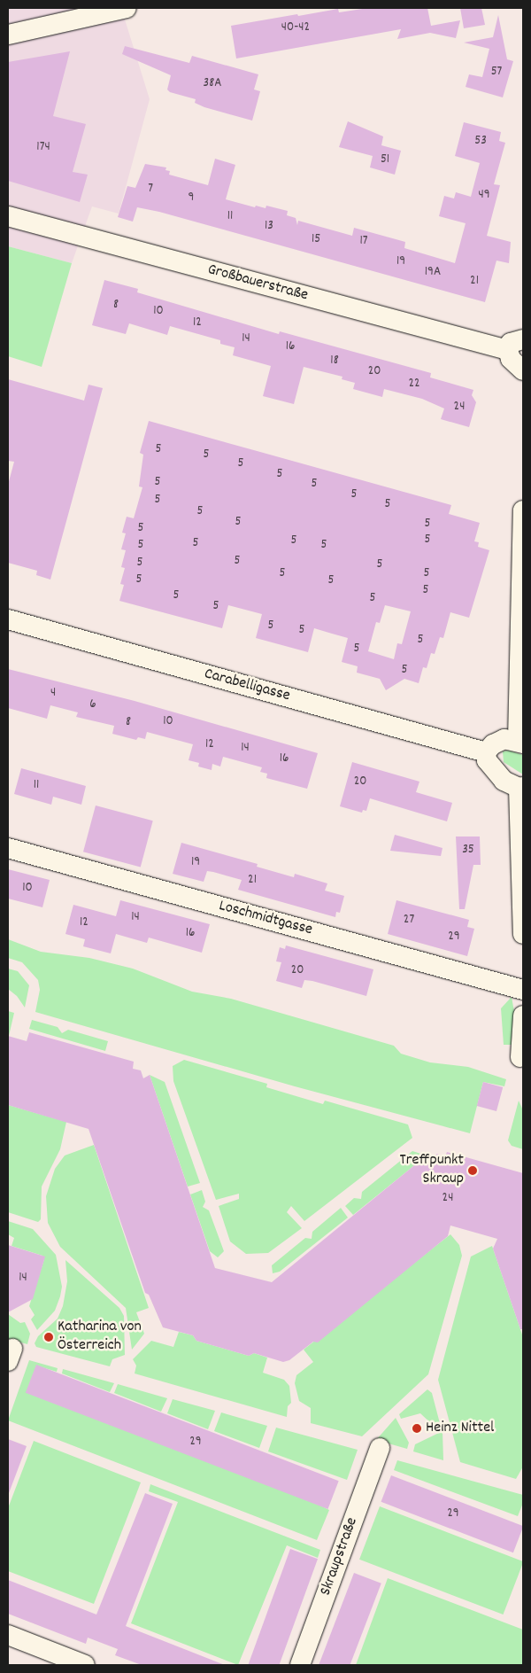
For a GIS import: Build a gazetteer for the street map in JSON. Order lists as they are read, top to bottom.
{
  "streets": {
    "street": [
      "Großbauerstraße",
      "Carabelligasse",
      "Loschmidtgasse",
      "Skraupstraße"
    ]
  },
  "places": ["Treffpunkt Skraup", "Katharina von Österreich", "Heinz Nittel"],
  "house_numbers": [
    "40-42",
    "57",
    "38A",
    "53",
    "174",
    "51",
    "7",
    "49",
    "9",
    "11",
    "13",
    "15",
    "17",
    "19",
    "19A",
    "21",
    "8",
    "10",
    "12",
    "14",
    "16",
    "18",
    "20",
    "22",
    "24",
    "5",
    "5",
    "5",
    "5",
    "5",
    "5",
    "5",
    "5",
    "5",
    "5",
    "5",
    "5",
    "5",
    "5",
    "5",
    "5",
    "5",
    "5",
    "5",
    "5",
    "5",
    "5",
    "5",
    "5",
    "5",
    "5",
    "5",
    "5",
    "5",
    "5",
    "5",
    "5",
    "5",
    "5",
    "4",
    "6",
    "10",
    "8",
    "12",
    "14",
    "16",
    "20",
    "11",
    "35",
    "19",
    "21",
    "10",
    "14",
    "27",
    "12",
    "16",
    "29",
    "20",
    "24",
    "14",
    "29",
    "29"
  ]
}
